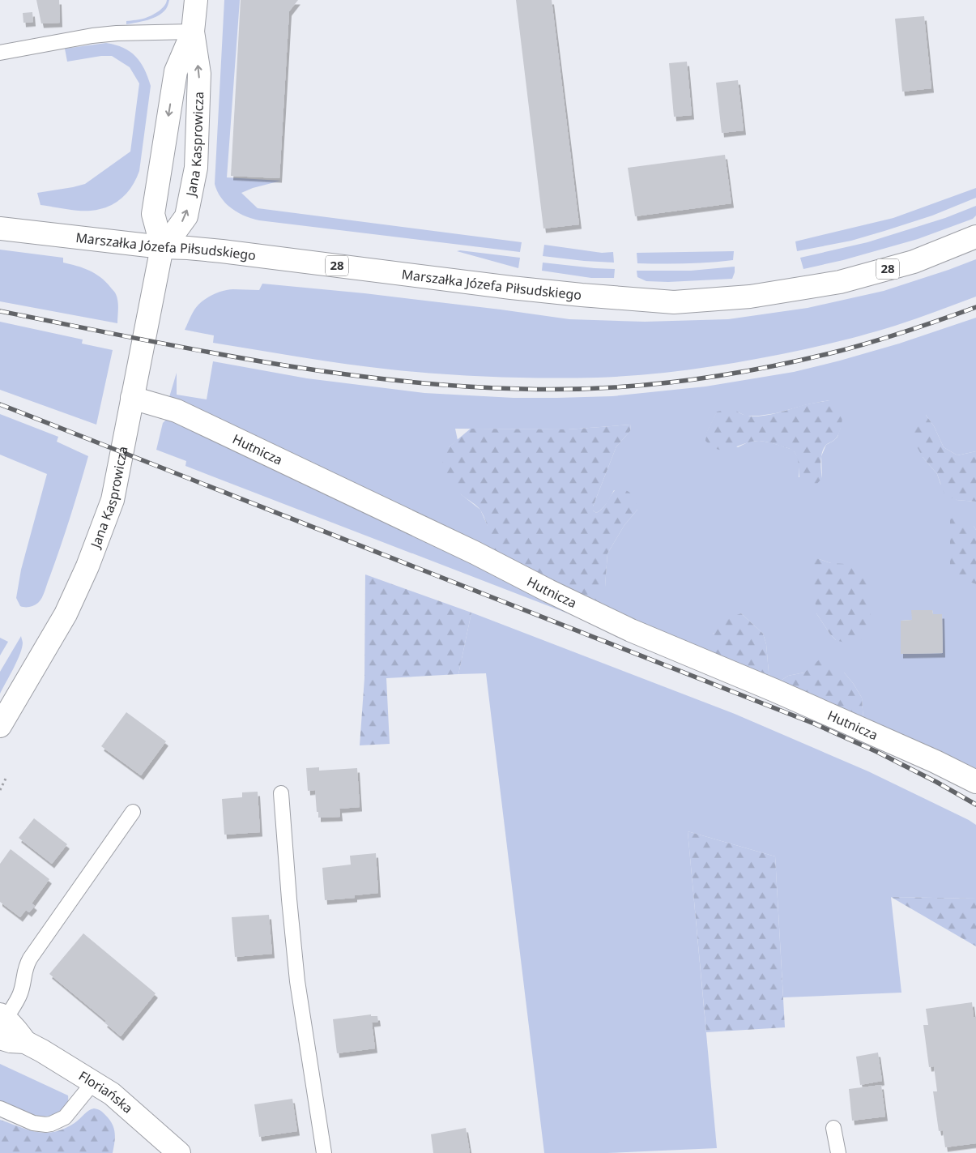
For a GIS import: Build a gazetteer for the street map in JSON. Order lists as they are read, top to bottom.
{
  "streets": {
    "street": [
      "Jana Kasprowicza",
      "Marszałka Józefa Piłsudskiego",
      "28",
      "Hutnicza",
      "Floriańska"
    ]
  },
  "crossings": [
    ["Jana Kasprowicza", "Marszałka Józefa Piłsudskiego"],
    ["Jana Kasprowicza", "Hutnicza"]
  ]
}
